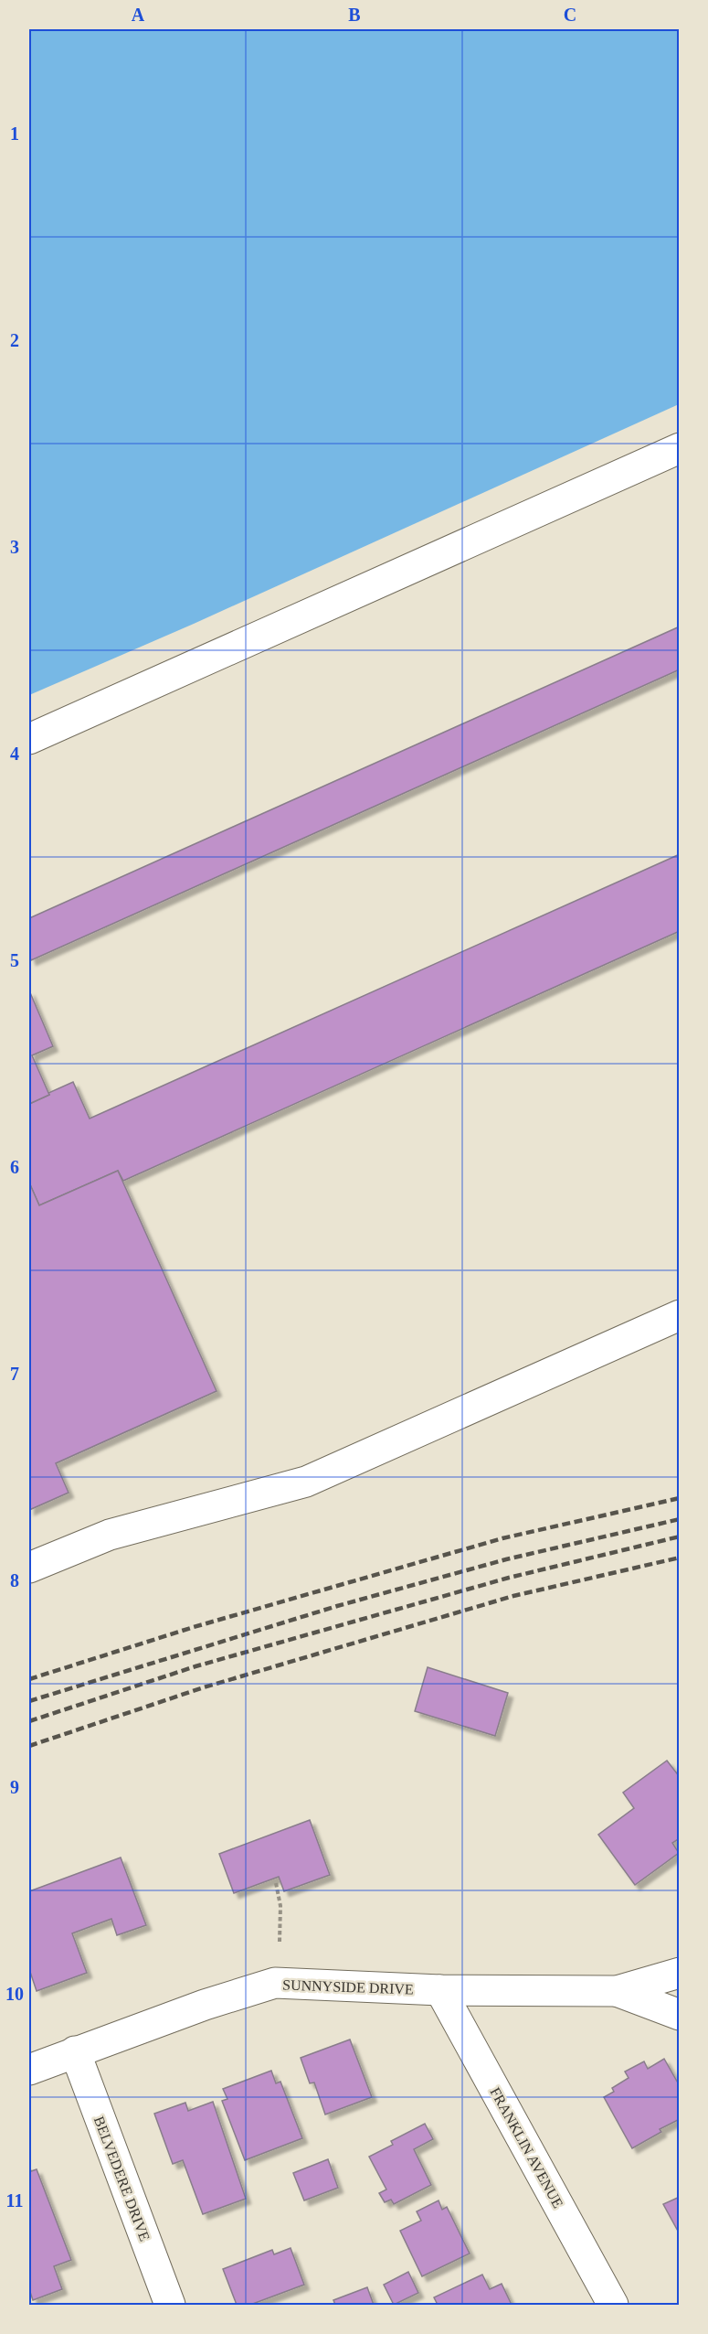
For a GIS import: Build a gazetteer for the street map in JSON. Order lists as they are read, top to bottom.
{
  "streets": {
    "street": ["SUNNYSIDE DRIVE", "FRANKLIN AVENUE", "BELVEDERE DRIVE"]
  },
  "crossings": [
    ["SUNNYSIDE DRIVE", "FRANKLIN AVENUE"],
    ["SUNNYSIDE DRIVE", "BELVEDERE DRIVE"]
  ],
  "grid": {
    "columns": ["A", "B", "C"],
    "rows": [
      "1",
      "2",
      "3",
      "4",
      "5",
      "6",
      "7",
      "8",
      "9",
      "10",
      "11"
    ]
  }
}
